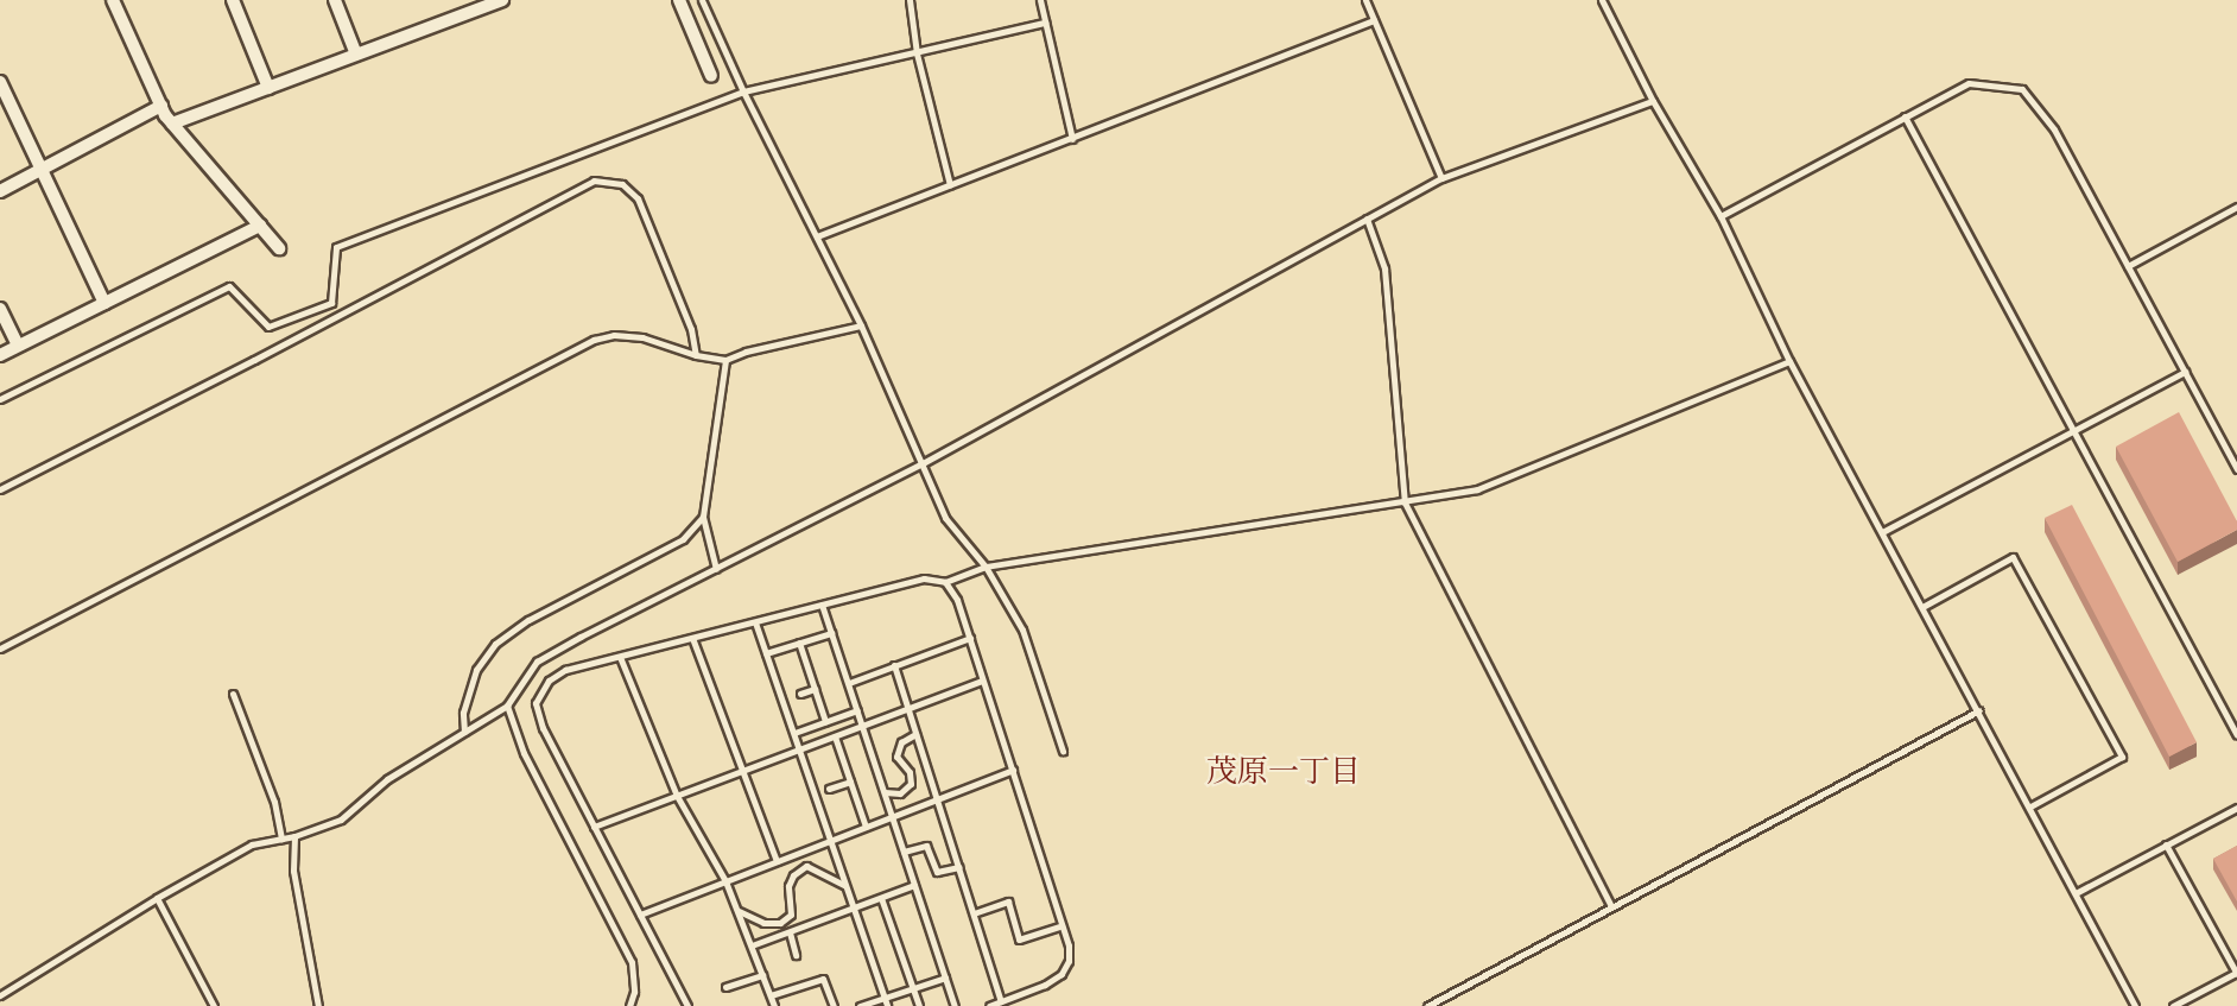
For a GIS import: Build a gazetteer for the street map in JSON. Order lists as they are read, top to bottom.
{
  "districts": ["茂原一丁目"]
}
